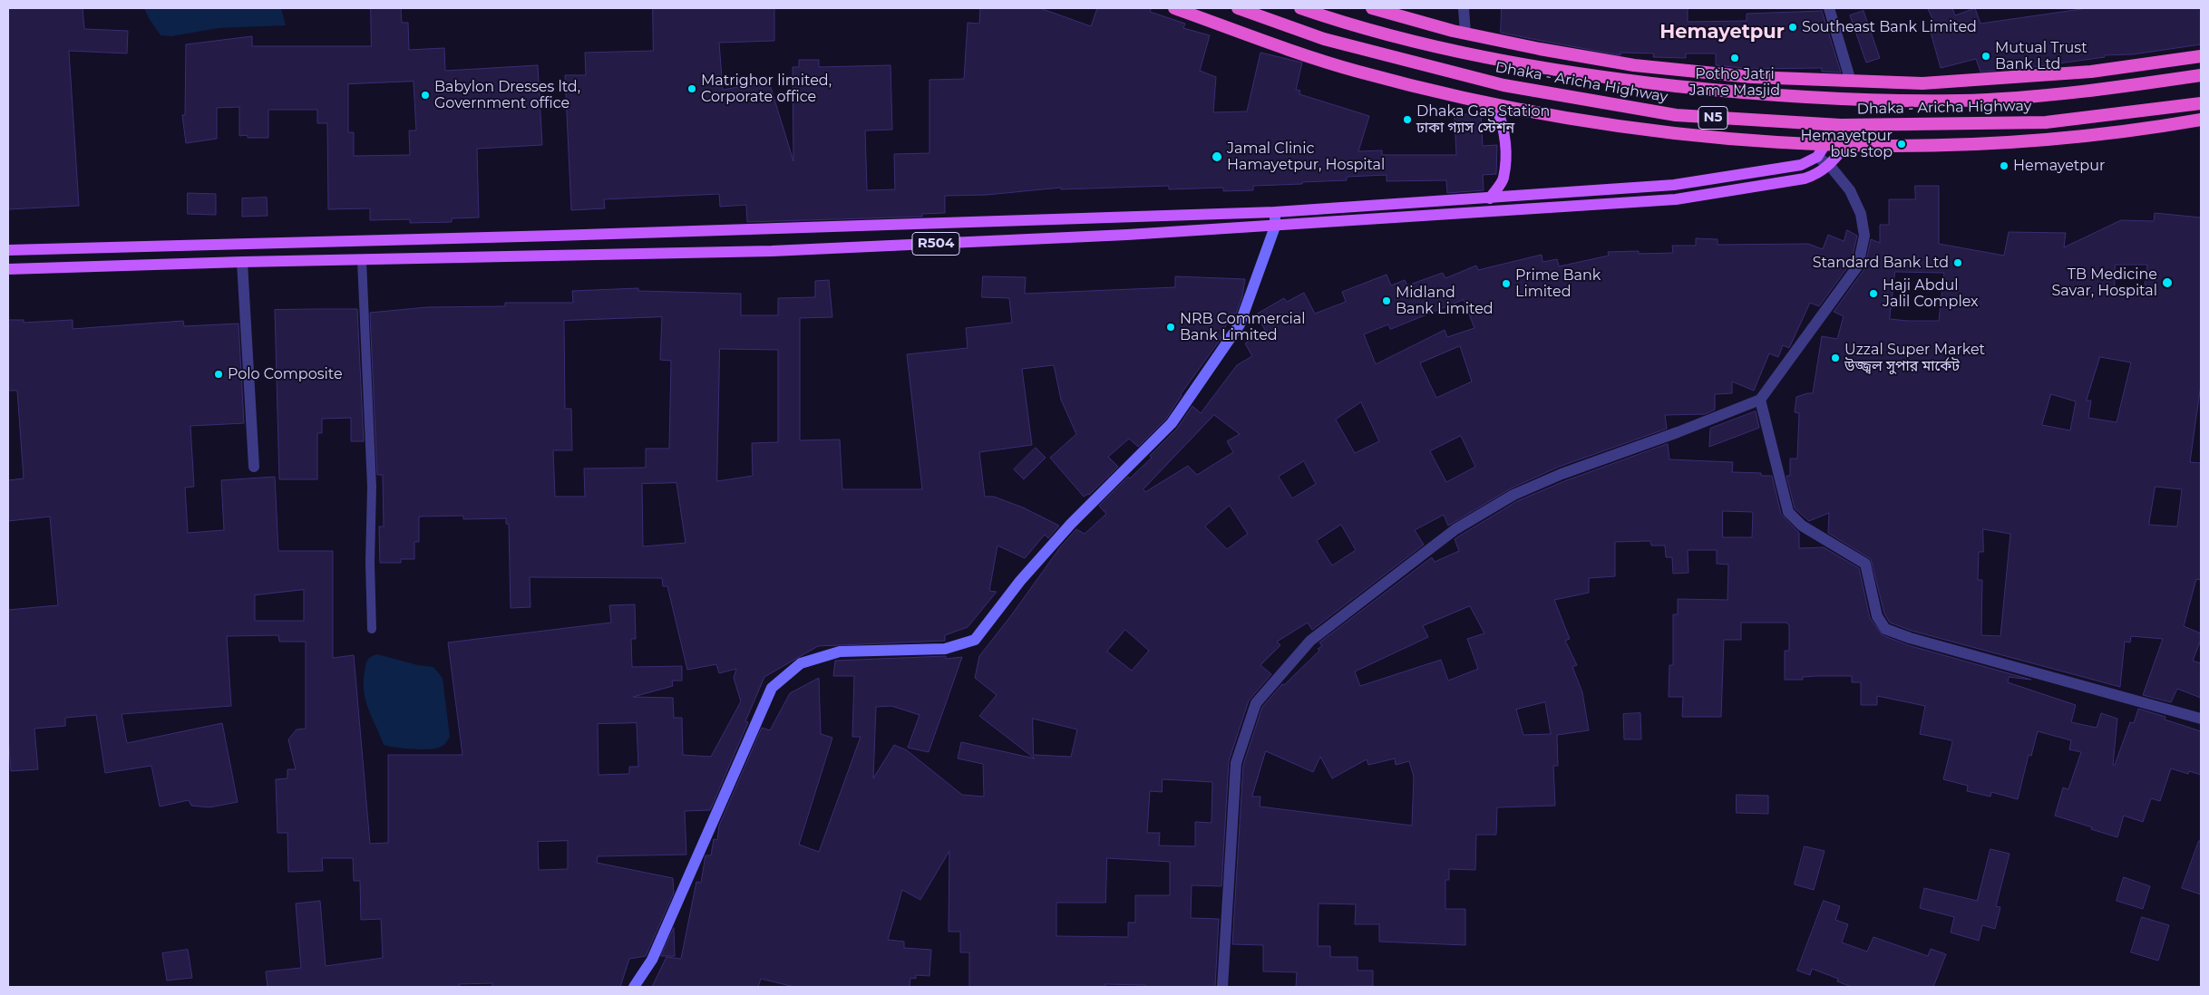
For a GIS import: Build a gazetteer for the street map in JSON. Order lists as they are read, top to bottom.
{
  "streets": {
    "highway": ["Dhaka - Aricha Highway", "N5"],
    "main road": ["R504"]
  },
  "districts": ["Hemayetpur"],
  "places": [
    "Southeast Bank Limited",
    "Mutual Trust Bank Ltd",
    "Potho Jatri Jame Masjid",
    "Matrighor limited, Corporate office",
    "Babylon Dresses ltd, Government office",
    "Dhaka Gas Station ঢাকা গ্যাস স্টেশন",
    "Hemayetpur bus stop",
    "Jamal Clinic Hamayetpur, Hospital",
    "Hemayetpur",
    "Standard Bank Ltd",
    "TB Medicine Savar, Hospital",
    "Prime Bank Limited",
    "Haji Abdul Jalil Complex",
    "Midland Bank Limited",
    "NRB Commercial Bank Limited",
    "Uzzal Super Market উজ্জ্বল সুপার মার্কেট",
    "Polo Composite"
  ]
}
